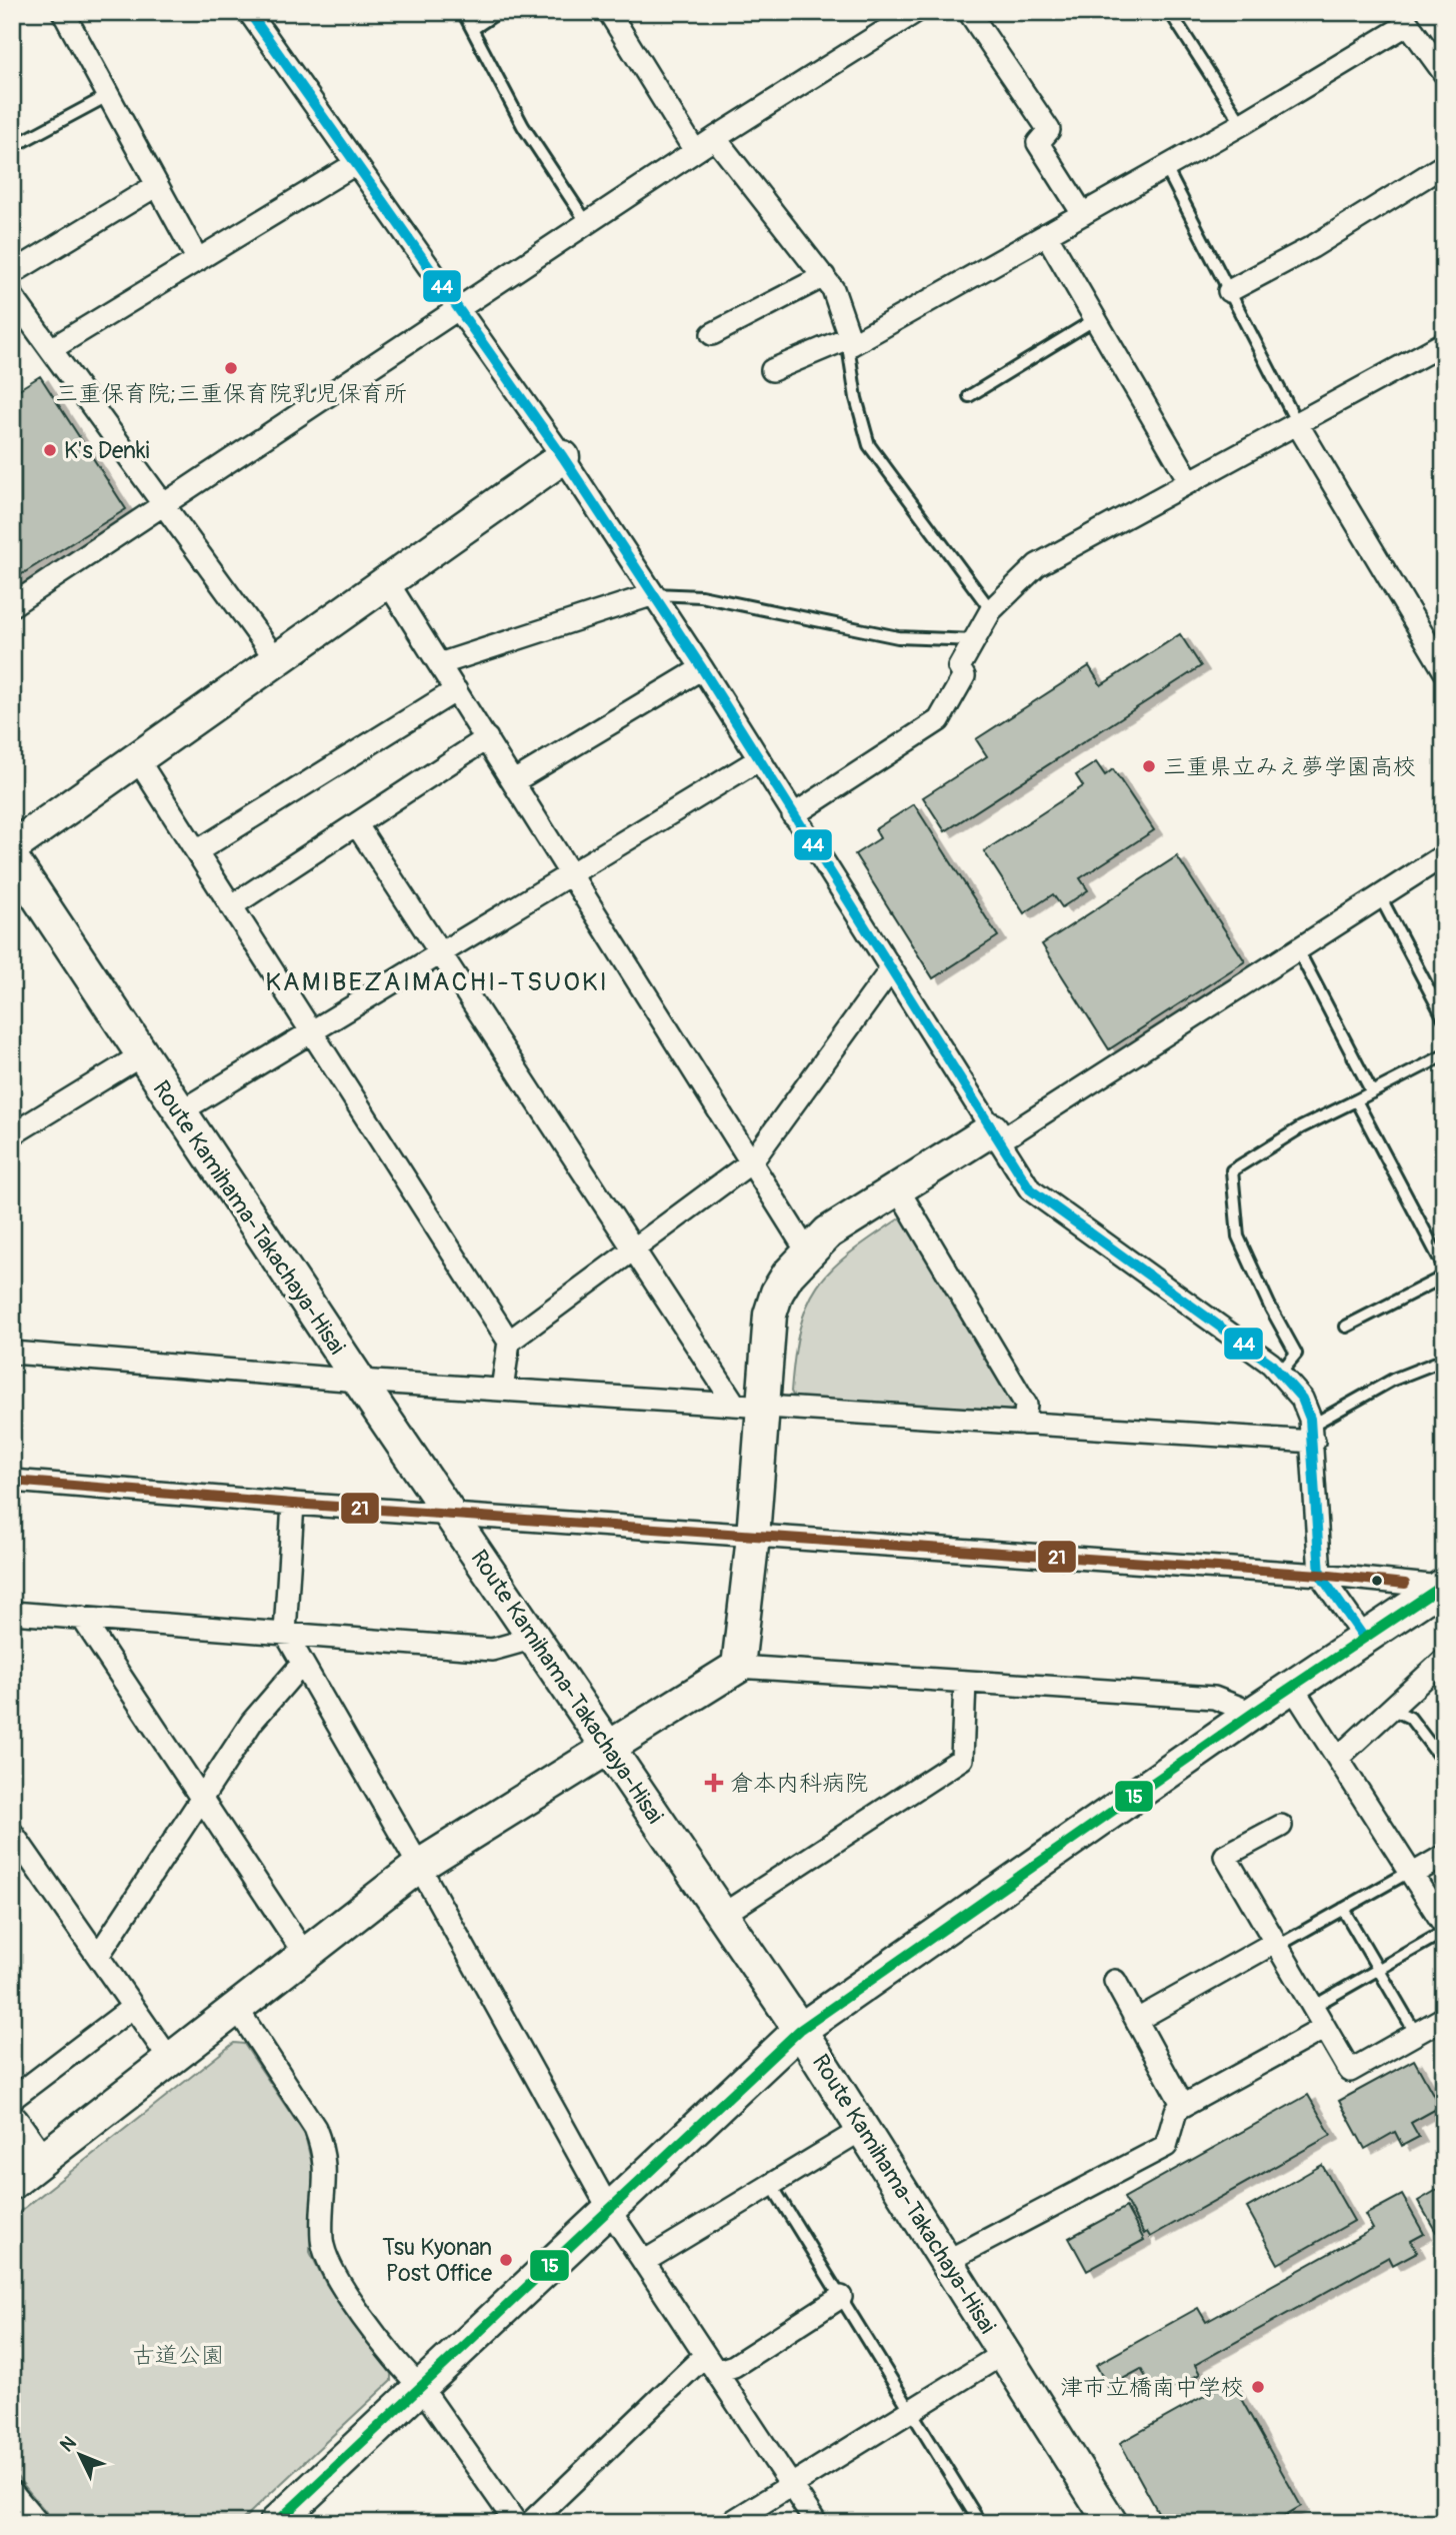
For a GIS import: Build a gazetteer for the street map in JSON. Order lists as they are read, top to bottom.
{
  "streets": {
    "street": ["Route Kamihama-Takachaya-Hisai"]
  },
  "districts": ["KAMIBEZAIMACHI-TSUOKI"],
  "parks": ["古道公園"],
  "places": {
    "other": [
      "三重保育院;三重保育院乳児保育所",
      "K's Denki",
      "三重県立みえ夢学園高校",
      "Tsu Kyonan Post Office",
      "津市立橋南中学校"
    ],
    "health": ["倉本内科病院"]
  },
  "lines": ["transit line 44", "transit line 21", "transit line 15"],
  "north": "top left"
}
